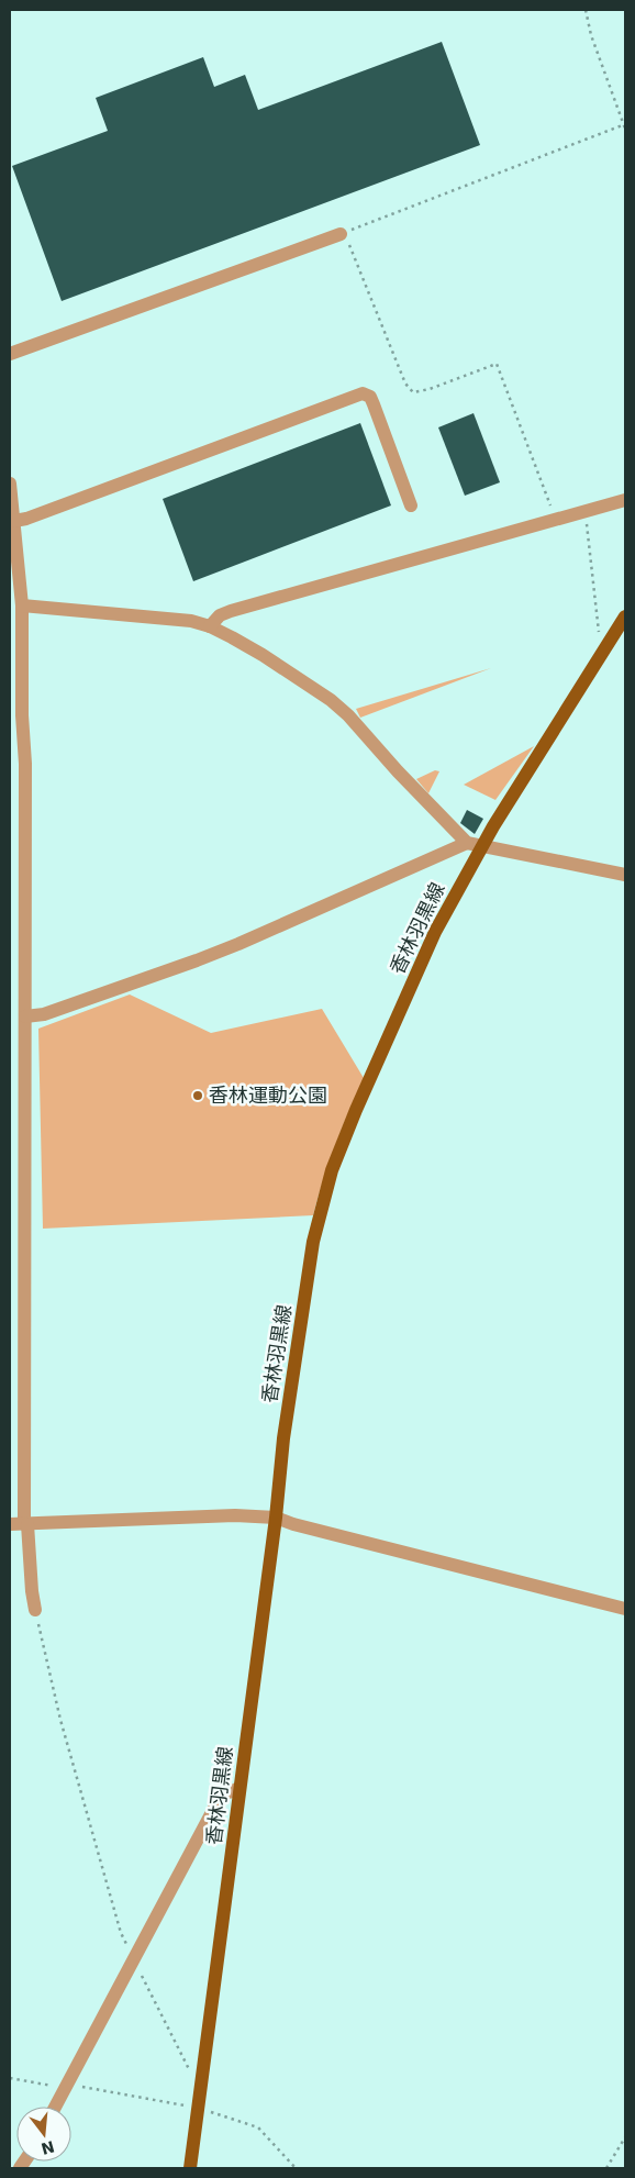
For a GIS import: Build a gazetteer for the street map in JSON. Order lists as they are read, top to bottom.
{
  "streets": {
    "main road": ["香林羽黒線"]
  },
  "places": ["香林運動公園"],
  "north": "bottom"
}
